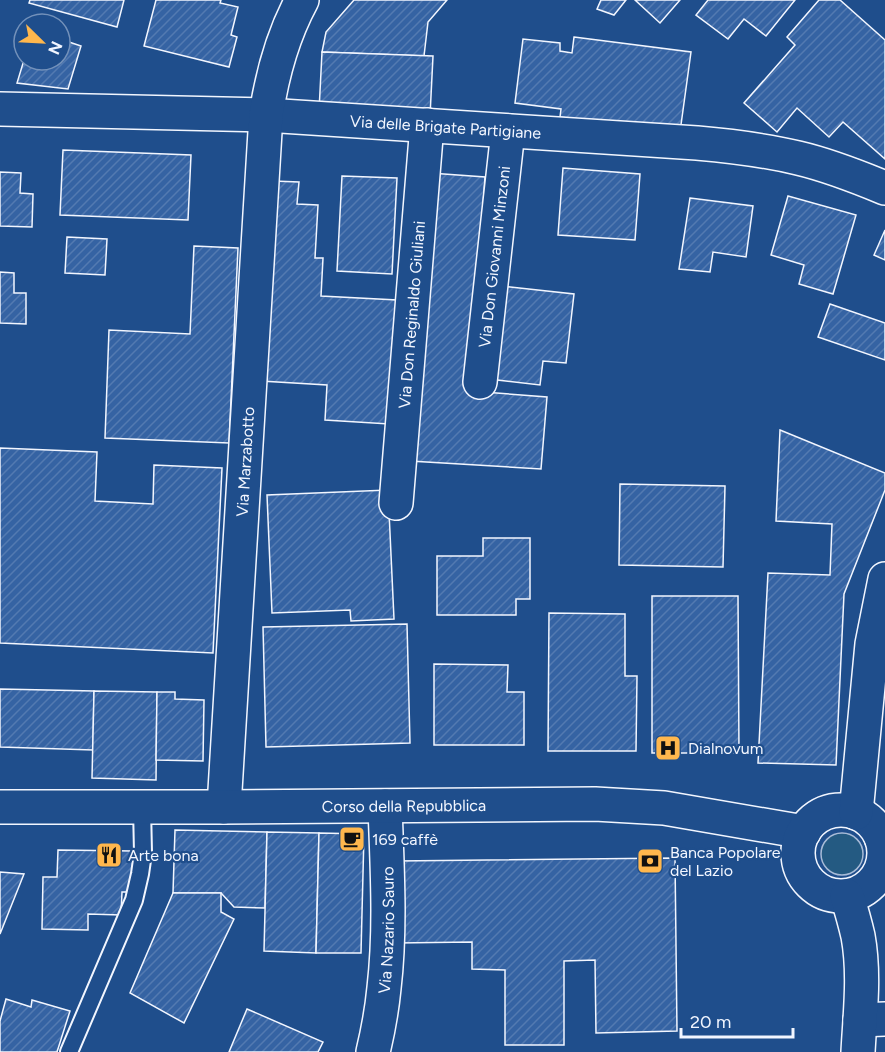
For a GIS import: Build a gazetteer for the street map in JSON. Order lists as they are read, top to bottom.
{
  "streets": {
    "street": [
      "Via delle Brigate Partigiane",
      "Via Don Giovanni Minzoni",
      "Via Don Reginaldo Giuliani",
      "Via Marzabotto",
      "Corso della Repubblica",
      "Via Nazario Sauro"
    ]
  },
  "crossings": [
    ["Via delle Brigate Partigiane", "Via Don Giovanni Minzoni"],
    ["Via delle Brigate Partigiane", "Via Don Reginaldo Giuliani"],
    ["Via delle Brigate Partigiane", "Via Marzabotto"],
    ["Via Marzabotto", "Corso della Repubblica"],
    ["Corso della Repubblica", "Via Nazario Sauro"]
  ],
  "places": {
    "hospital": ["Dialnovum"],
    "cafe": ["169 caffè"],
    "restaurant": ["Arte bona"],
    "bank": ["Banca Popolare del Lazio"]
  },
  "scale_bar": "20 m",
  "north": "bottom right"
}
